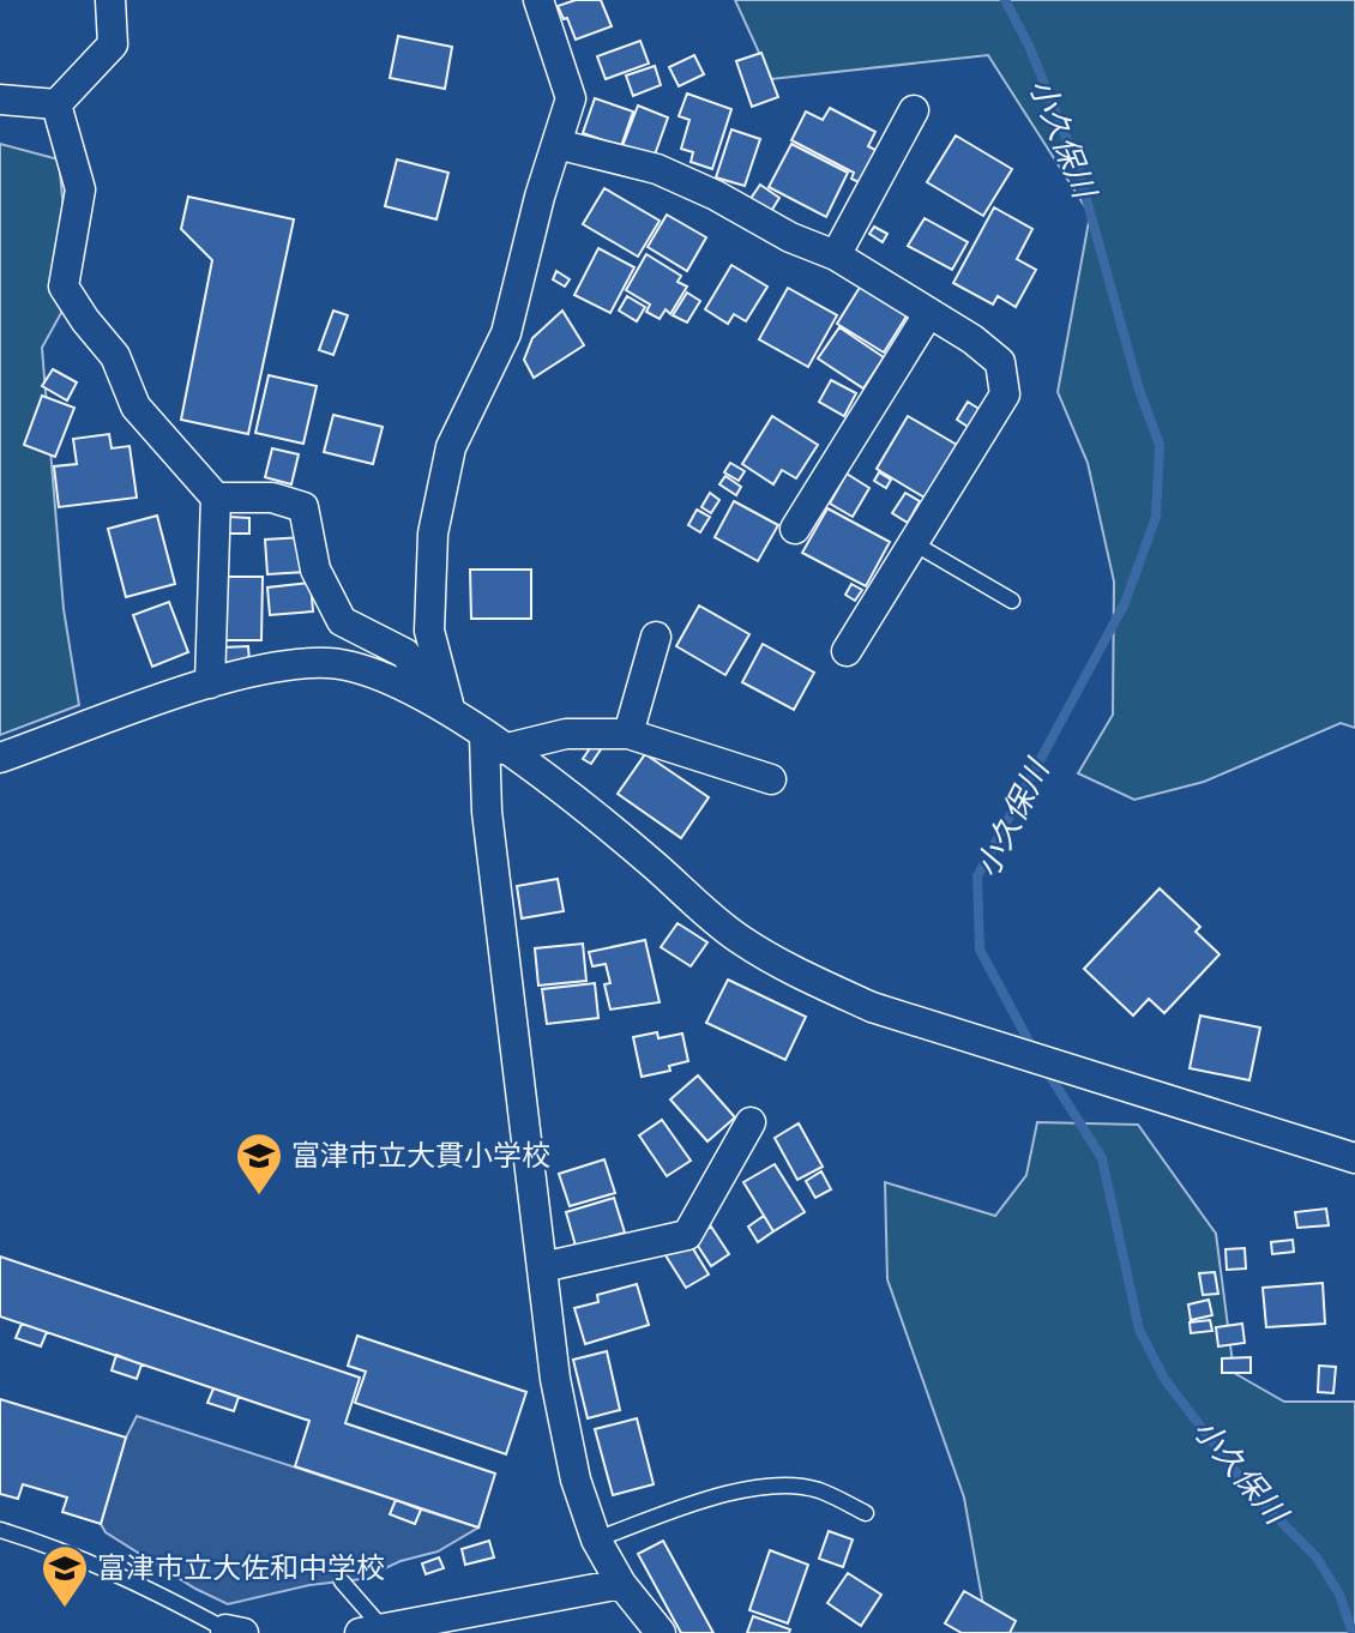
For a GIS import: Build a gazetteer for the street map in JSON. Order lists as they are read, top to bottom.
{
  "water": ["小久保川"],
  "places": {
    "school or university": ["富津市立大貫小学校", "富津市立大佐和中学校"]
  }
}
